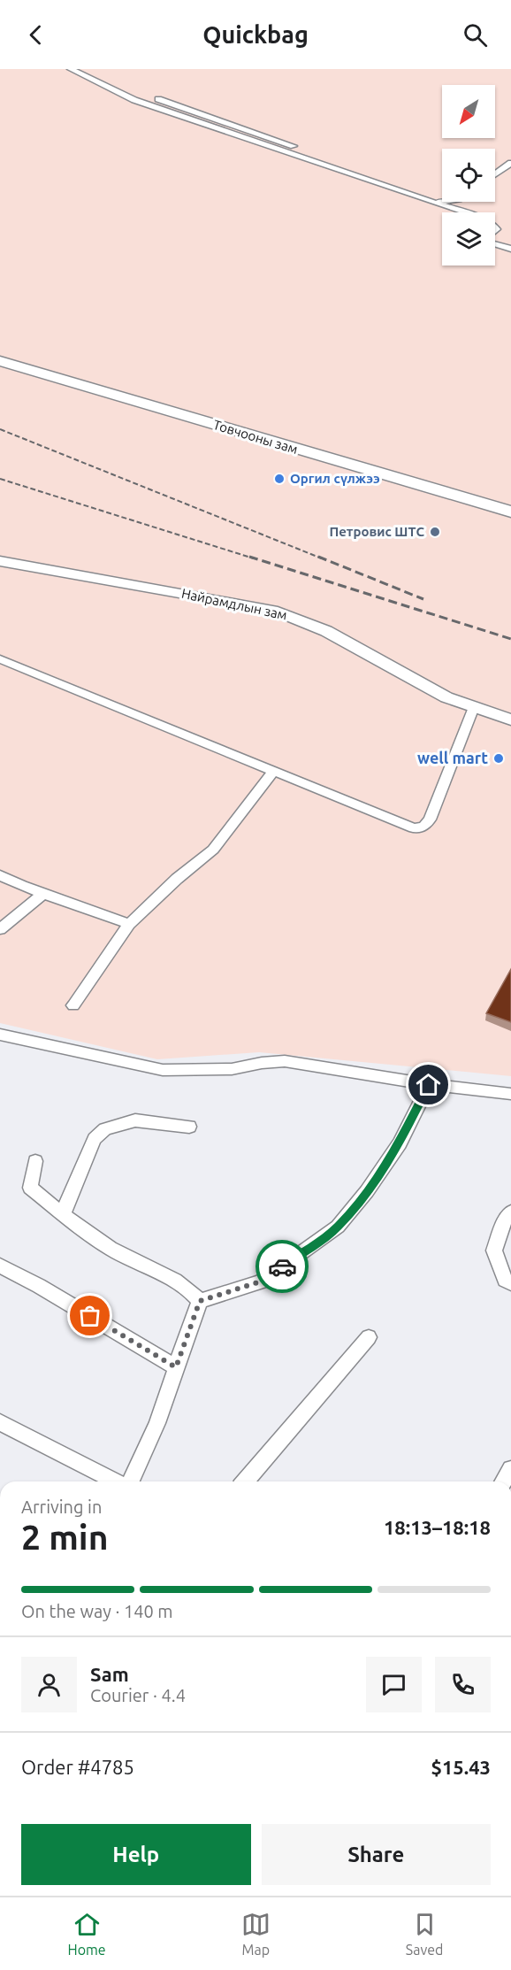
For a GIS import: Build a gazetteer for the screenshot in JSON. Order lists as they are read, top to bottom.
{
  "streets": {
    "highway": ["Товчооны зам"],
    "main road": ["Найрамдлын зам"]
  },
  "places": ["Оргил сүлжээ", "Петровис ШТС", "well mart"],
  "north": "bottom left",
  "page": {
    "header": "Quickbag",
    "heading": ["2 min", "Arriving in", "18:13–18:18"],
    "panel": [
      "Sam",
      "Courier · 4.4",
      "Order #4785",
      "$15.43"
    ],
    "bar": "On the way · 140 m",
    "buttons": ["Help", "Share"],
    "tabs": ["Home", "Map", "Saved"]
  }
}
